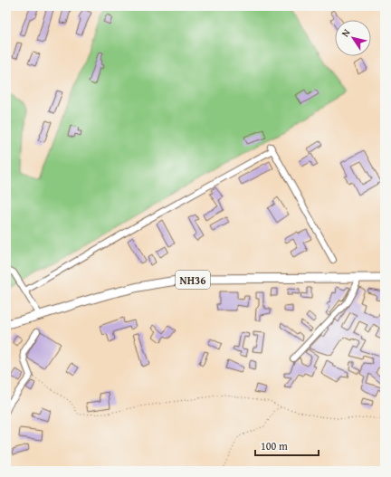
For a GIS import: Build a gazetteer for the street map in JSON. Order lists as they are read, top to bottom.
{
  "streets": {
    "highway": ["NH36"]
  },
  "scale_bar": "100 m",
  "north": "top left"
}
